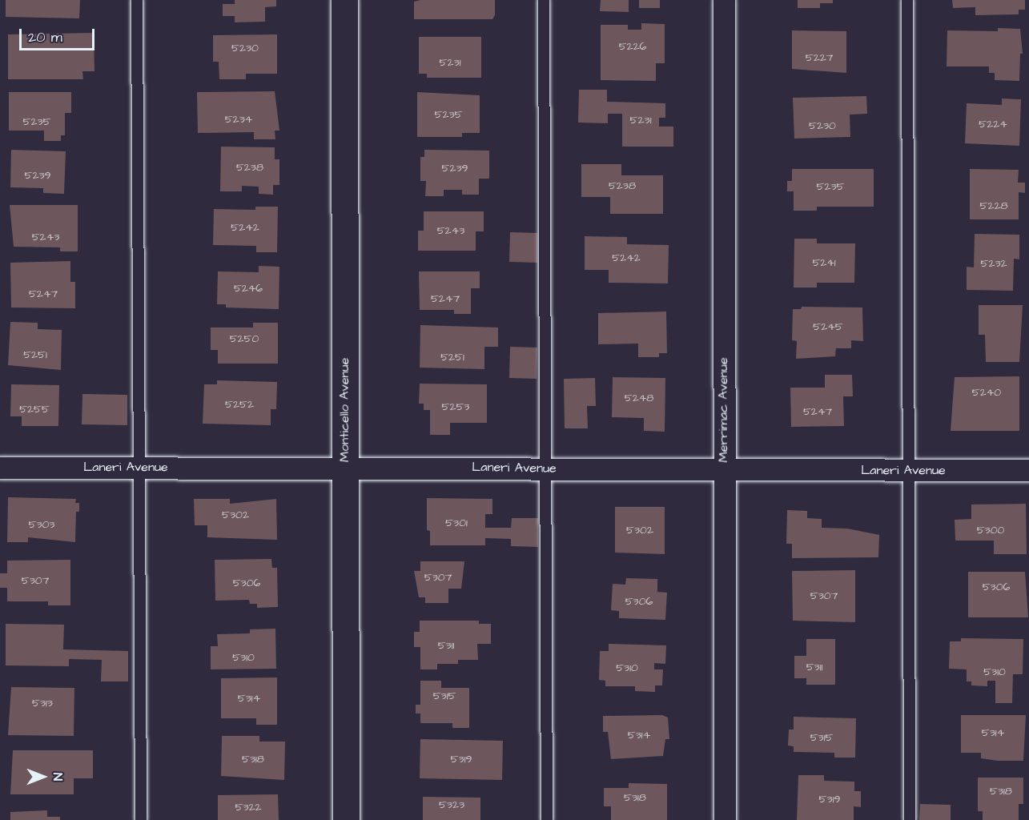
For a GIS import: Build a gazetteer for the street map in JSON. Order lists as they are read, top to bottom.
{
  "streets": {
    "street": ["Monticello Avenue", "Merrimac Avenue", "Laneri Avenue"]
  },
  "crossings": [
    ["Monticello Avenue", "Laneri Avenue"],
    ["Merrimac Avenue", "Laneri Avenue"]
  ],
  "house_numbers": [
    "5226",
    "5230",
    "5227",
    "5231",
    "5235",
    "5234",
    "5231",
    "5235",
    "5224",
    "5230",
    "5238",
    "5239",
    "5239",
    "5238",
    "5235",
    "5228",
    "5242",
    "5243",
    "5243",
    "5242",
    "5241",
    "5232",
    "5246",
    "5247",
    "5247",
    "5245",
    "5250",
    "5251",
    "5251",
    "5240",
    "5248",
    "5252",
    "5253",
    "5255",
    "5247",
    "5302",
    "5301",
    "5303",
    "5302",
    "5300",
    "5307",
    "5307",
    "5306",
    "5306",
    "5307",
    "5306",
    "5311",
    "5310",
    "5311",
    "5310",
    "5310",
    "5315",
    "5314",
    "5313",
    "5314",
    "5314",
    "5315",
    "5318",
    "5319",
    "5318",
    "5318",
    "5319",
    "5323",
    "5322"
  ],
  "scale_bar": "20 m",
  "north": "right"
}
